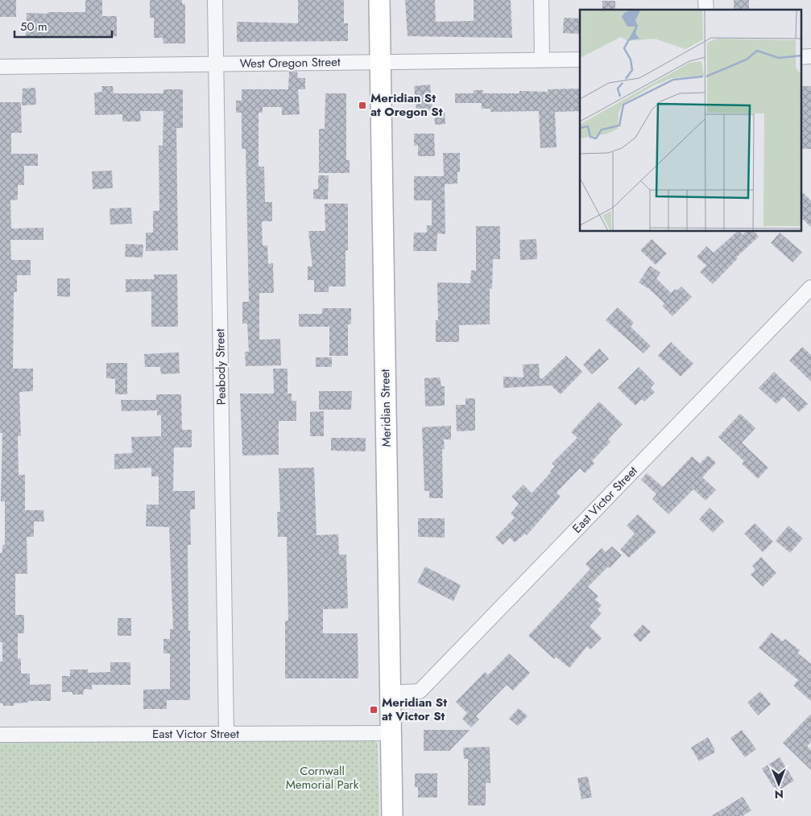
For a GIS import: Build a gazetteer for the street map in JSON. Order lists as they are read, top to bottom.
{
  "streets": {
    "main road": ["Meridian Street"],
    "street": ["West Oregon Street", "Peabody Street", "East Victor Street"]
  },
  "crossings": [
    ["West Oregon Street", "Peabody Street"],
    ["West Oregon Street", "Meridian Street"],
    ["Peabody Street", "East Victor Street"],
    ["Meridian Street", "East Victor Street"]
  ],
  "parks": ["Cornwall Memorial Park"],
  "places": {
    "transit": ["Meridian St at Oregon St", "Meridian St at Victor St"]
  },
  "scale_bar": "50 m",
  "north": "bottom"
}
